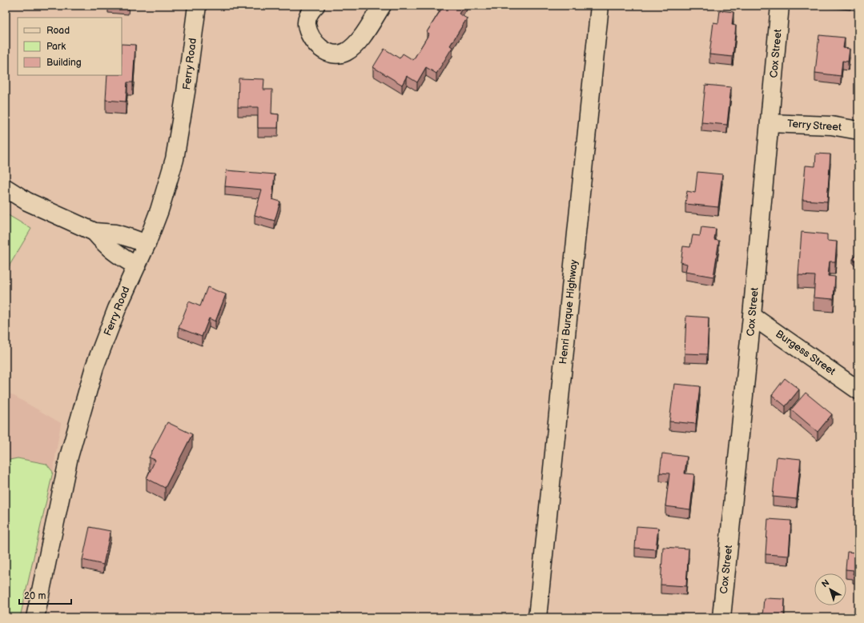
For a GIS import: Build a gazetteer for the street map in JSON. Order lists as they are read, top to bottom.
{
  "streets": {
    "street": [
      "Cox Street",
      "Ferry Road",
      "Terry Street",
      "Henri Burque Highway",
      "Burgess Street"
    ]
  },
  "crossings": [
    ["Cox Street", "Terry Street"],
    ["Cox Street", "Burgess Street"]
  ],
  "legend": ["Road", "Park", "Building"],
  "scale_bar": "20 m",
  "north": "top left"
}
